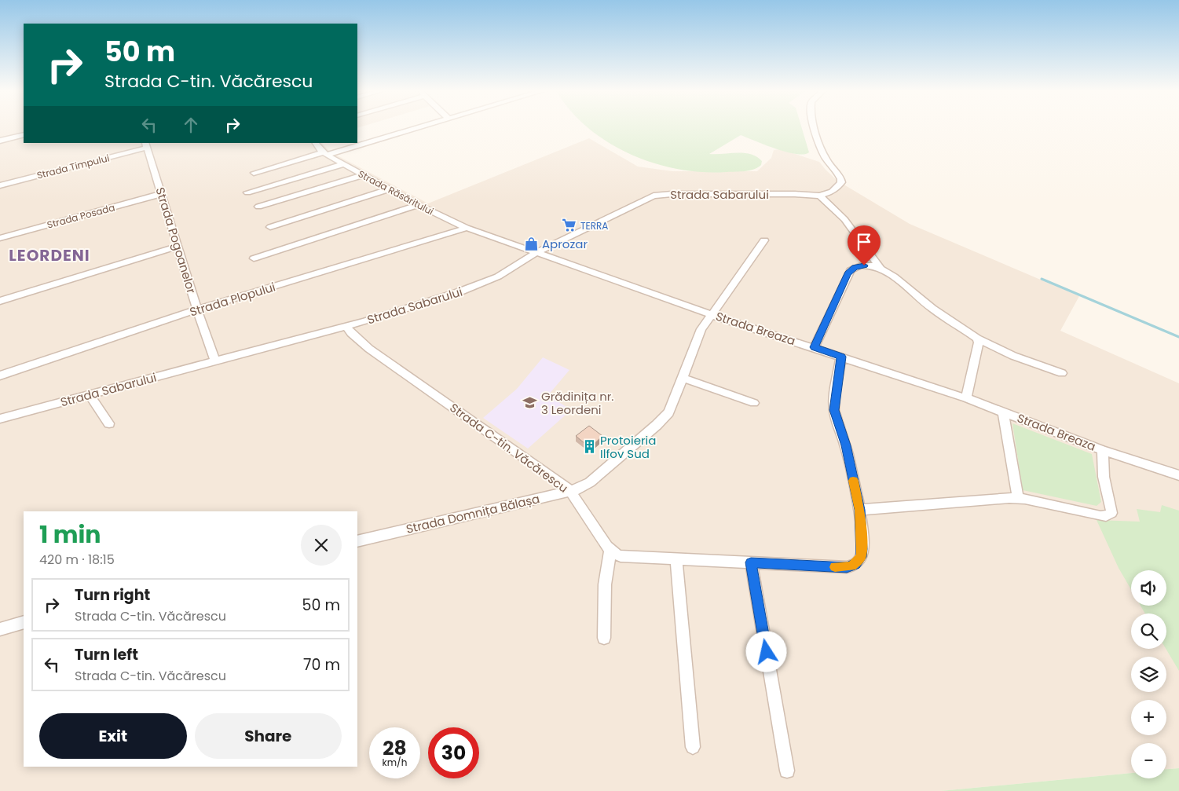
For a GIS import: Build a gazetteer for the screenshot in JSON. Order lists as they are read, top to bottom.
{
  "streets": {
    "street": [
      "Strada Timpului",
      "Strada Răsăritului",
      "Strada Sabarului",
      "Strada Posada",
      "Strada Pogoanelor",
      "Strada Plopului",
      "Strada Breaza",
      "Strada C-tin. Văcărescu",
      "Strada Domnița Bălașa"
    ]
  },
  "crossings": [
    ["Strada Timpului", "Strada Pogoanelor"],
    ["Strada Răsăritului", "Strada Plopului"],
    ["Strada Răsăritului", "Strada Breaza"],
    ["Strada Sabarului", "Strada Pogoanelor"],
    ["Strada Sabarului", "Strada Breaza"],
    ["Strada Sabarului", "Strada C-tin. Văcărescu"],
    ["Strada Posada", "Strada Pogoanelor"],
    ["Strada Pogoanelor", "Strada Plopului"],
    ["Strada Plopului", "Strada Breaza"],
    ["Strada Breaza", "Strada Domnița Bălașa"],
    ["Strada C-tin. Văcărescu", "Strada Domnița Bălașa"]
  ],
  "districts": ["LEORDENI"],
  "places": {
    "supermarket": ["TERRA"],
    "shop": ["Aprozar"],
    "school or university": ["Grădinița nr. 3 Leordeni"],
    "building": ["Protoieria Ilfov Sud"]
  },
  "page": {
    "turn": ["50 m", "Strada C-tin. Văcărescu"],
    "heading": ["1 min", "420 m · 18:15"],
    "map_buttons": ["+", "−"],
    "list": [
      {
        "name": "Turn right",
        "note": "Strada C-tin. Văcărescu",
        "value": "50 m"
      },
      {
        "name": "Turn left",
        "note": "Strada C-tin. Văcărescu",
        "value": "70 m"
      }
    ],
    "buttons": ["Exit", "Share"],
    "speed": "28 km/h",
    "limit": "30"
  }
}
